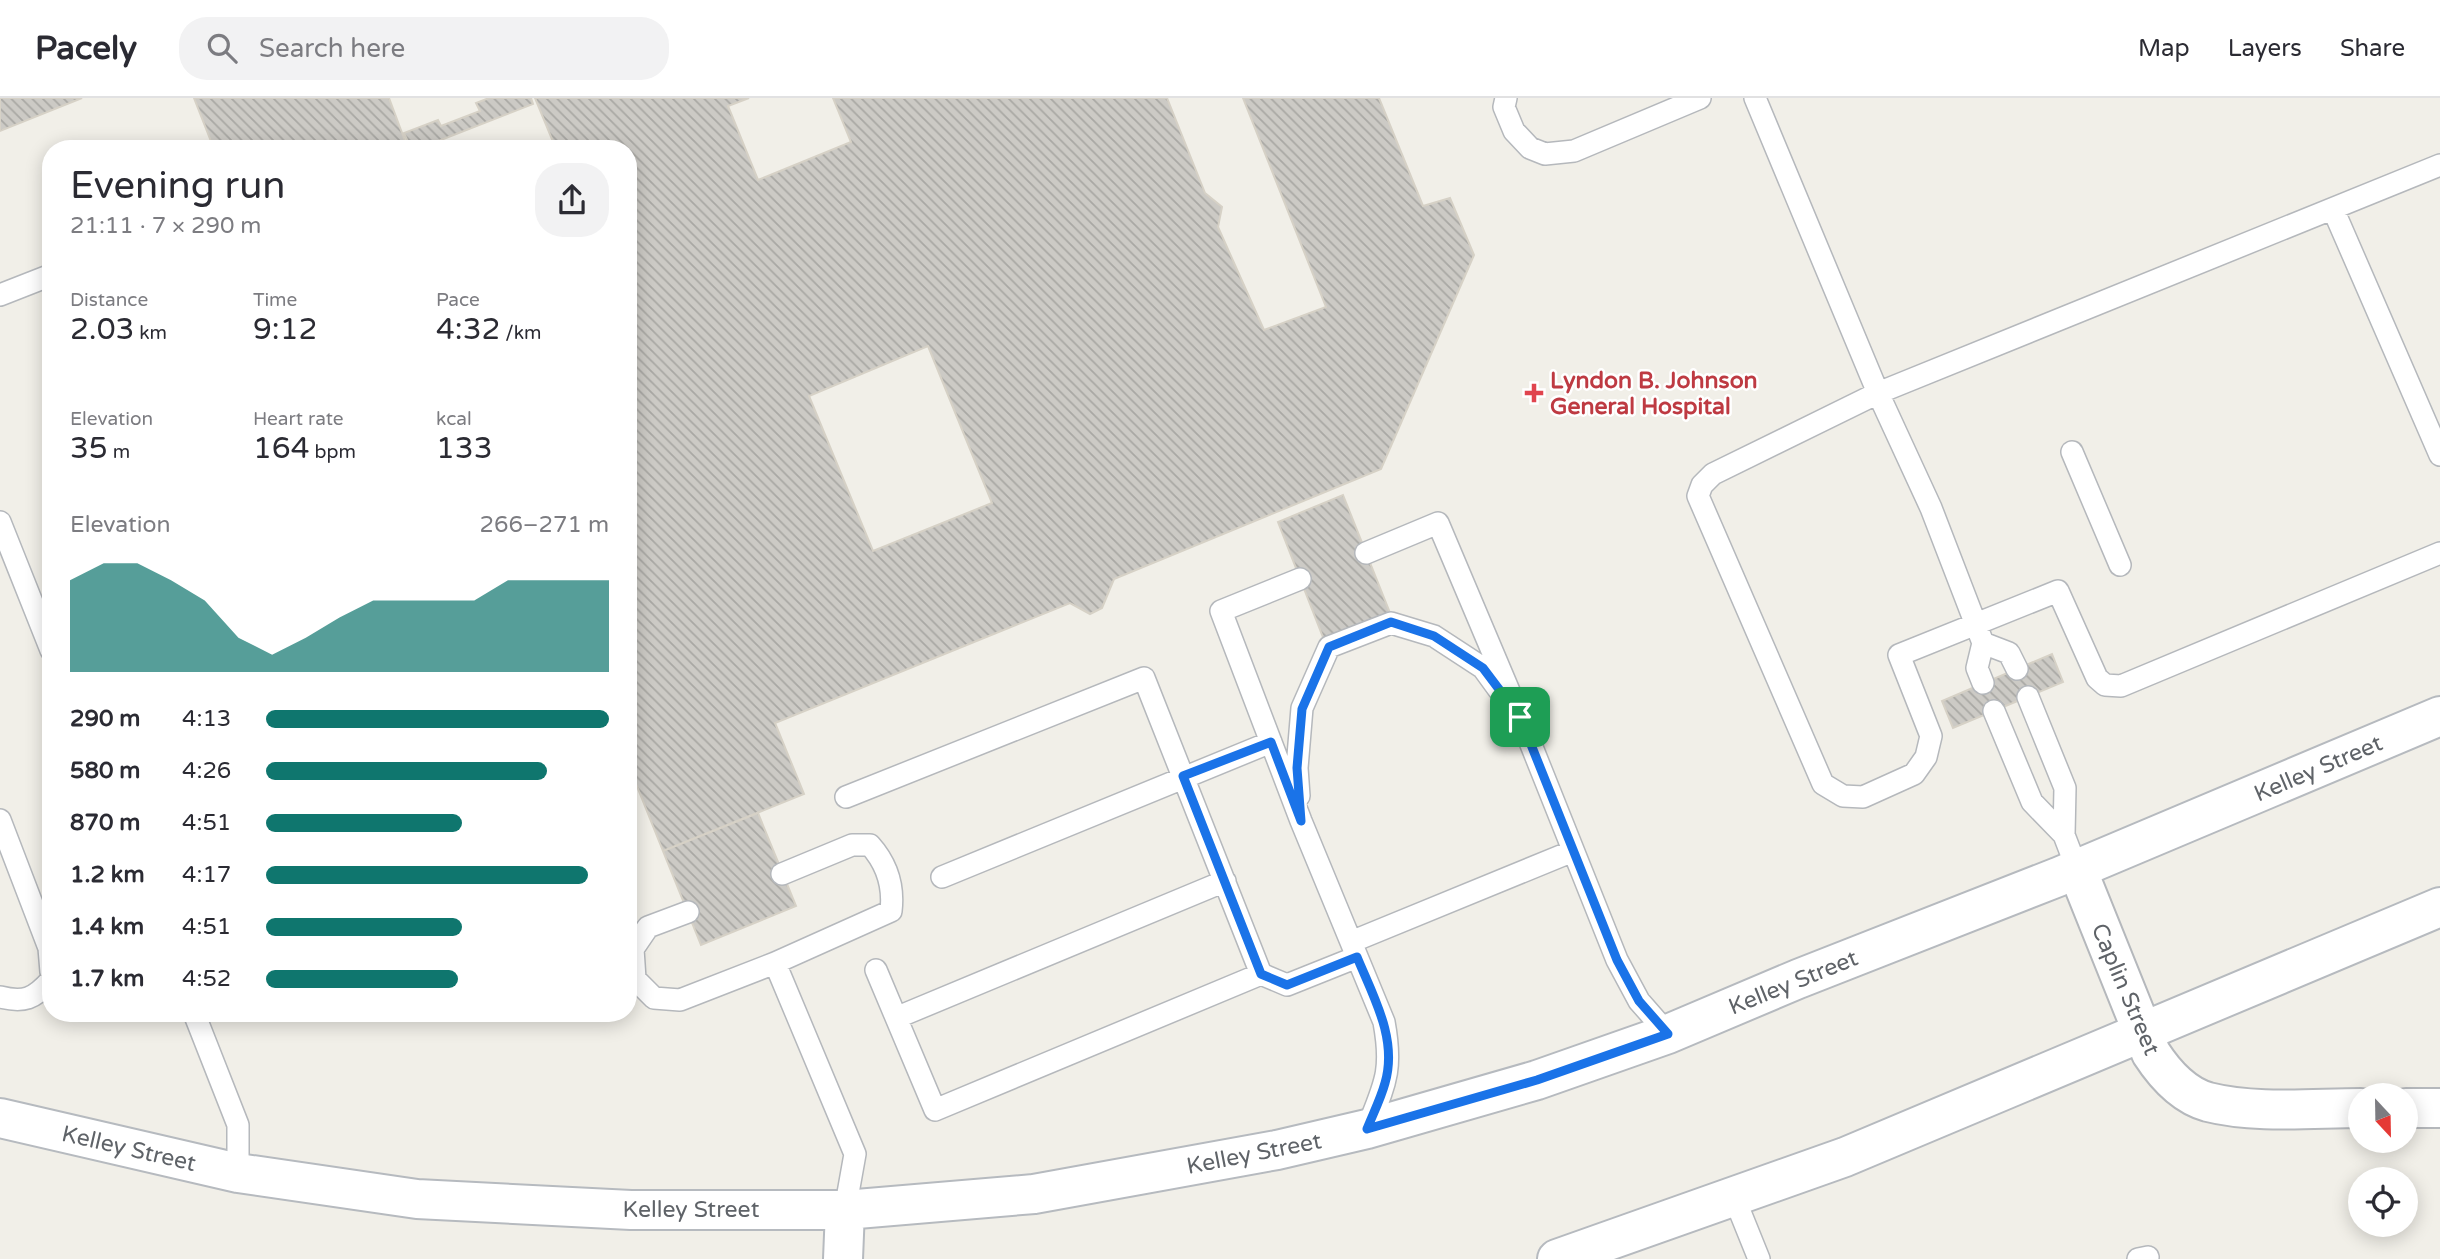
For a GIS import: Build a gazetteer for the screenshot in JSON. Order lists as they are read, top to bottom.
{
  "streets": {
    "main road": ["Kelley Street", "Caplin Street"]
  },
  "crossings": [
    ["Kelley Street", "Caplin Street"]
  ],
  "places": {
    "health": ["Lyndon B. Johnson General Hospital"]
  },
  "north": "bottom",
  "page": {
    "header": "Pacely",
    "search": "Search here",
    "nav": ["Map", "Layers", "Share"],
    "heading": ["Evening run", "21:11 · 7 × 290 m"],
    "stats": [
      ["Distance", "2.03 km"],
      ["Time", "9:12"],
      ["Pace", "4:32 /km"],
      ["Elevation", "35 m"],
      ["Heart rate", "164 bpm"],
      ["kcal", "133"]
    ],
    "chart": ["Elevation", "266–271 m"],
    "list": [
      {
        "name": "290 m",
        "note": "4:13"
      },
      {
        "name": "580 m",
        "note": "4:26"
      },
      {
        "name": "870 m",
        "note": "4:51"
      },
      {
        "name": "1.2 km",
        "note": "4:17"
      },
      {
        "name": "1.4 km",
        "note": "4:51"
      },
      {
        "name": "1.7 km",
        "note": "4:52"
      }
    ]
  }
}
